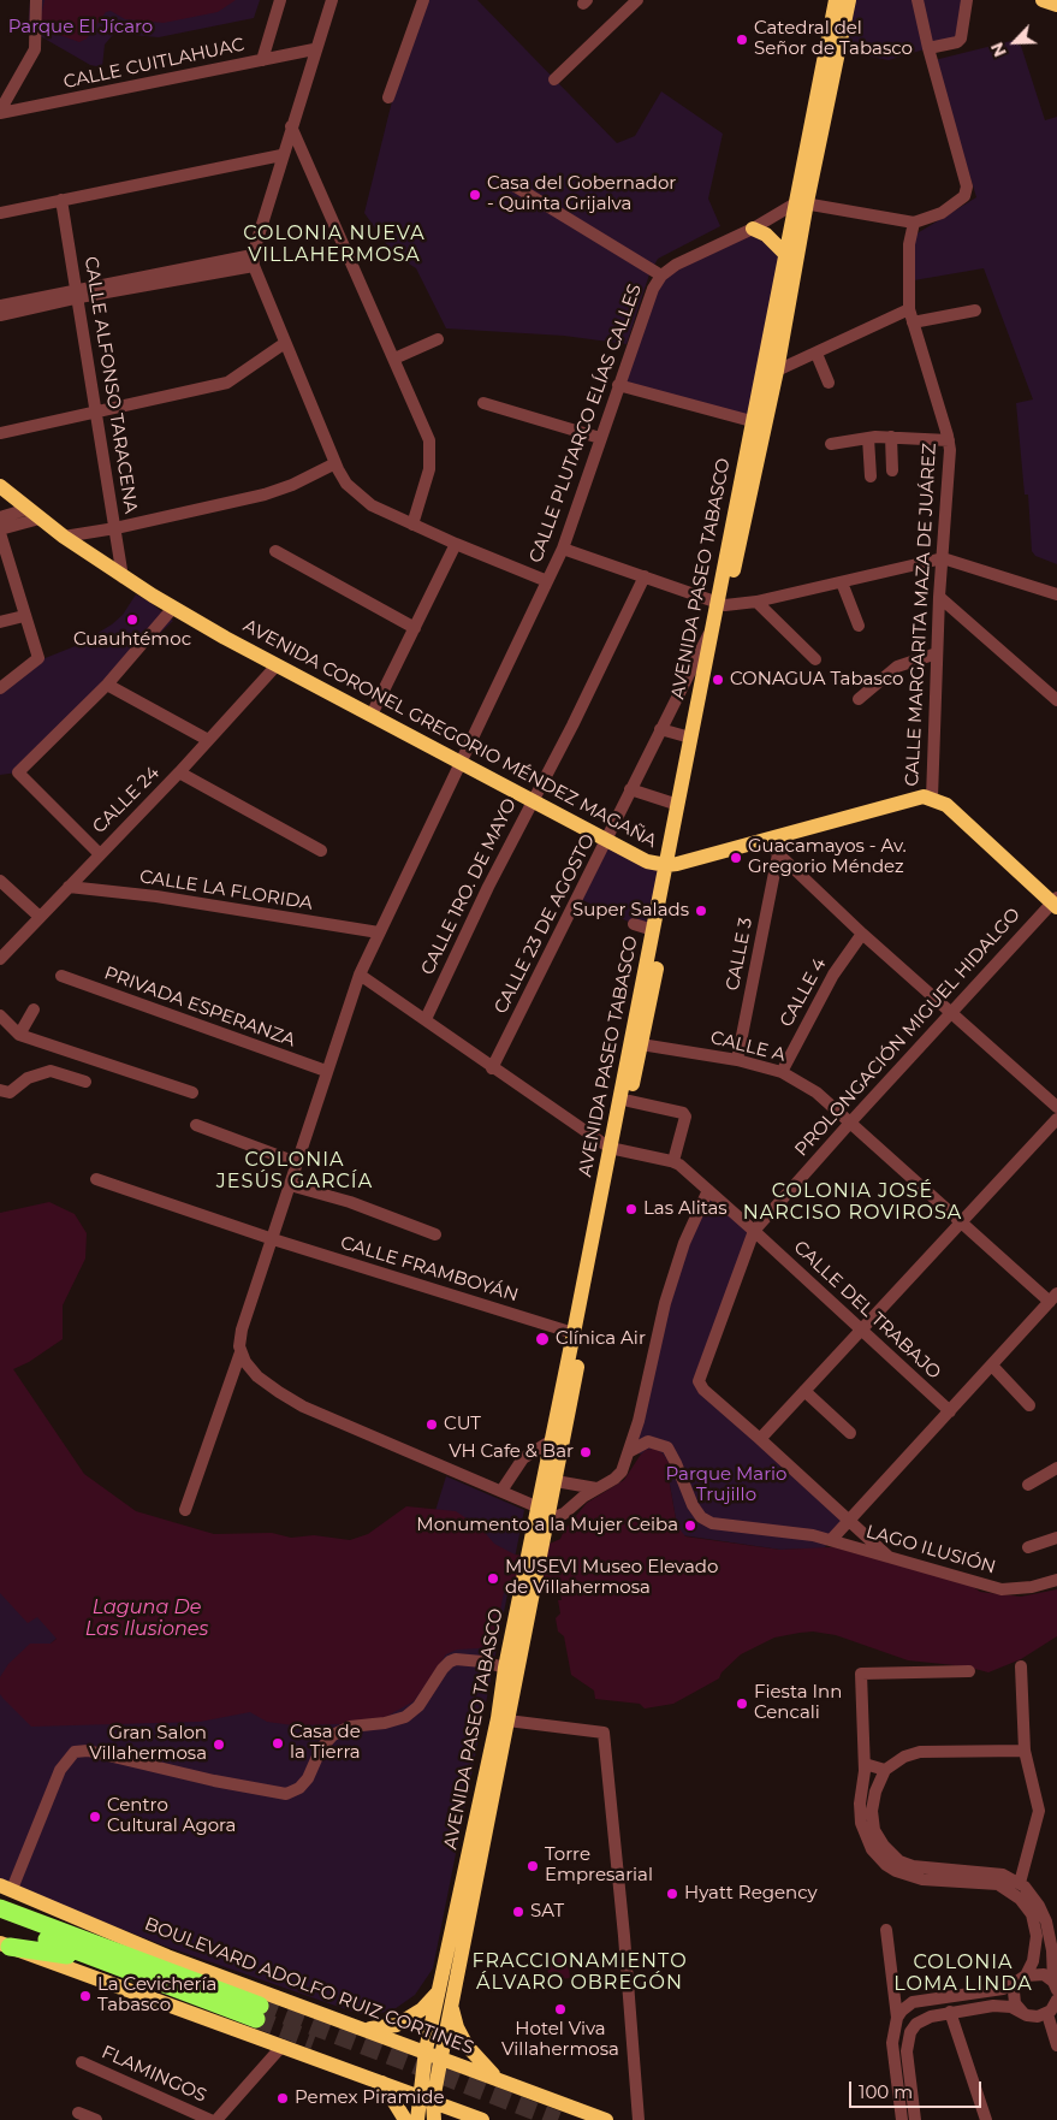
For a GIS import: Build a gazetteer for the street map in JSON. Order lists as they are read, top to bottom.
{
  "streets": {
    "main road": ["AVENIDA PASEO TABASCO", "AVENIDA CORONEL GREGORIO MÉNDEZ MAGAÑA", "BOULEVARD ADOLFO RUIZ CORTINES"],
    "street": [
      "CALLE CUITLAHUAC",
      "CALLE ALFONSO TARACENA",
      "CALLE PLUTARCO ELÍAS CALLES",
      "CALLE MARGARITA MAZA DE JUÁREZ",
      "CALLE 24",
      "CALLE 1RO. DE MAYO",
      "CALLE LA FLORIDA",
      "CALLE 23 DE AGOSTO",
      "CALLE 3",
      "CALLE 4",
      "PRIVADA ESPERANZA",
      "PROLONGACIÓN MIGUEL HIDALGO",
      "CALLE A",
      "CALLE FRAMBOYÁN",
      "CALLE DEL TRABAJO",
      "LAGO ILUSIÓN",
      "FLAMINGOS"
    ]
  },
  "crossings": [
    ["CALLE ALFONSO TARACENA", "AVENIDA CORONEL GREGORIO MÉNDEZ MAGAÑA"],
    ["CALLE PLUTARCO ELÍAS CALLES", "AVENIDA PASEO TABASCO"],
    ["CALLE PLUTARCO ELÍAS CALLES", "AVENIDA CORONEL GREGORIO MÉNDEZ MAGAÑA"],
    ["CALLE PLUTARCO ELÍAS CALLES", "CALLE LA FLORIDA"],
    ["CALLE PLUTARCO ELÍAS CALLES", "PRIVADA ESPERANZA"],
    ["CALLE PLUTARCO ELÍAS CALLES", "CALLE FRAMBOYÁN"],
    ["AVENIDA PASEO TABASCO", "AVENIDA CORONEL GREGORIO MÉNDEZ MAGAÑA"],
    ["AVENIDA PASEO TABASCO", "CALLE 23 DE AGOSTO"],
    ["AVENIDA PASEO TABASCO", "CALLE A"],
    ["AVENIDA PASEO TABASCO", "CALLE FRAMBOYÁN"],
    ["AVENIDA PASEO TABASCO", "CALLE DEL TRABAJO"],
    ["AVENIDA PASEO TABASCO", "BOULEVARD ADOLFO RUIZ CORTINES"],
    ["CALLE MARGARITA MAZA DE JUÁREZ", "AVENIDA CORONEL GREGORIO MÉNDEZ MAGAÑA"],
    ["AVENIDA CORONEL GREGORIO MÉNDEZ MAGAÑA", "CALLE 24"],
    ["AVENIDA CORONEL GREGORIO MÉNDEZ MAGAÑA", "CALLE 1RO. DE MAYO"],
    ["AVENIDA CORONEL GREGORIO MÉNDEZ MAGAÑA", "CALLE 23 DE AGOSTO"],
    ["CALLE 24", "CALLE LA FLORIDA"],
    ["CALLE 3", "CALLE A"],
    ["CALLE 4", "CALLE A"],
    ["PROLONGACIÓN MIGUEL HIDALGO", "CALLE A"],
    ["PROLONGACIÓN MIGUEL HIDALGO", "CALLE DEL TRABAJO"],
    ["PROLONGACIÓN MIGUEL HIDALGO", "LAGO ILUSIÓN"]
  ],
  "districts": [
    "COLONIA NUEVA VILLAHERMOSA",
    "COLONIA JESÚS GARCÍA",
    "COLONIA JOSÉ NARCISO ROVIROSA",
    "FRACCIONAMIENTO ÁLVARO OBREGÓN",
    "COLONIA LOMA LINDA"
  ],
  "water": ["Laguna De Las Ilusiones"],
  "parks": ["Parque El Jícaro", "Parque Mario Trujillo"],
  "places": [
    "Catedral del Señor de Tabasco",
    "Casa del Gobernador - Quinta Grijalva",
    "Cuauhtémoc",
    "CONAGUA Tabasco",
    "Guacamayos - Av. Gregorio Méndez",
    "Super Salads",
    "Las Alitas",
    "Clínica Air",
    "CUT",
    "VH Cafe & Bar",
    "Monumento a la Mujer Ceiba",
    "MUSEVI Museo Elevado de Villahermosa",
    "Fiesta Inn Cencali",
    "Casa de la Tierra",
    "Gran Salon Villahermosa",
    "Centro Cultural Agora",
    "Torre Empresarial",
    "Hyatt Regency",
    "SAT",
    "La Cevichería Tabasco",
    "Hotel Viva Villahermosa",
    "Pemex Piramide"
  ],
  "scale_bar": "100 m",
  "north": "bottom left"
}
